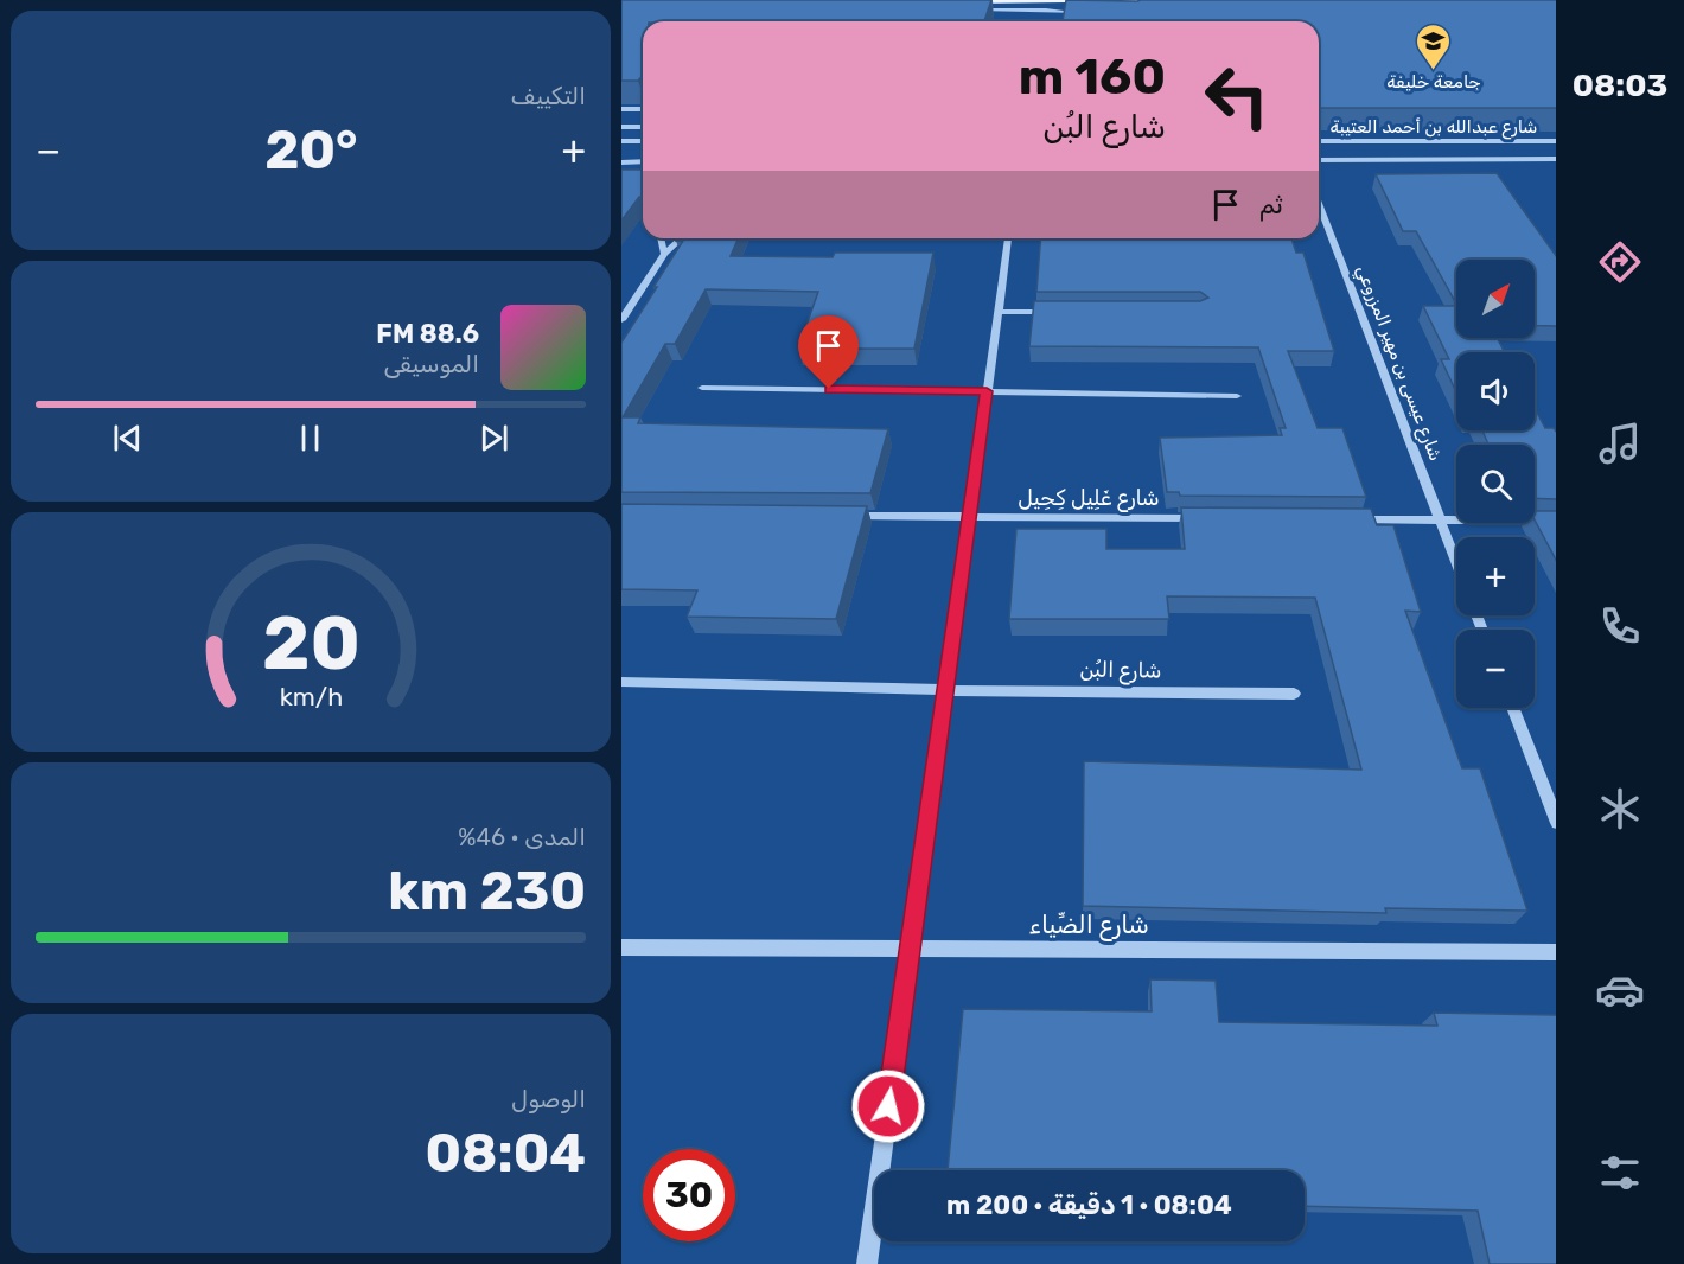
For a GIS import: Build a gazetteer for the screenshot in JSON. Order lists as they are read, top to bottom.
{
  "streets": {
    "street": [
      "شارع عبدالله بن أحمد العتيبة",
      "شارع عيسى بن مهير المزروعي",
      "شارع غَلِيل كِحِيل",
      "شارع البُن",
      "شارع الضِّياء"
    ]
  },
  "places": {
    "school or university": ["جامعة خليفة"]
  },
  "north": "top right",
  "page": {
    "tabs": "08:03",
    "tile": [
      "التكييف",
      ["المدى · 46%", "230 km"],
      ["الوصول", "08:04"]
    ],
    "turn": ["160 m", "شارع البُن"],
    "heat": ["−", "20°", "+"],
    "then": "ثم",
    "map_buttons": ["+", "−"],
    "song": ["88.6 FM", "الموسيقى"],
    "limit": "30",
    "trip": "08:04 · 1 دقيقة · 200 m",
    "gauge": ["20", "km/h"]
  }
}
